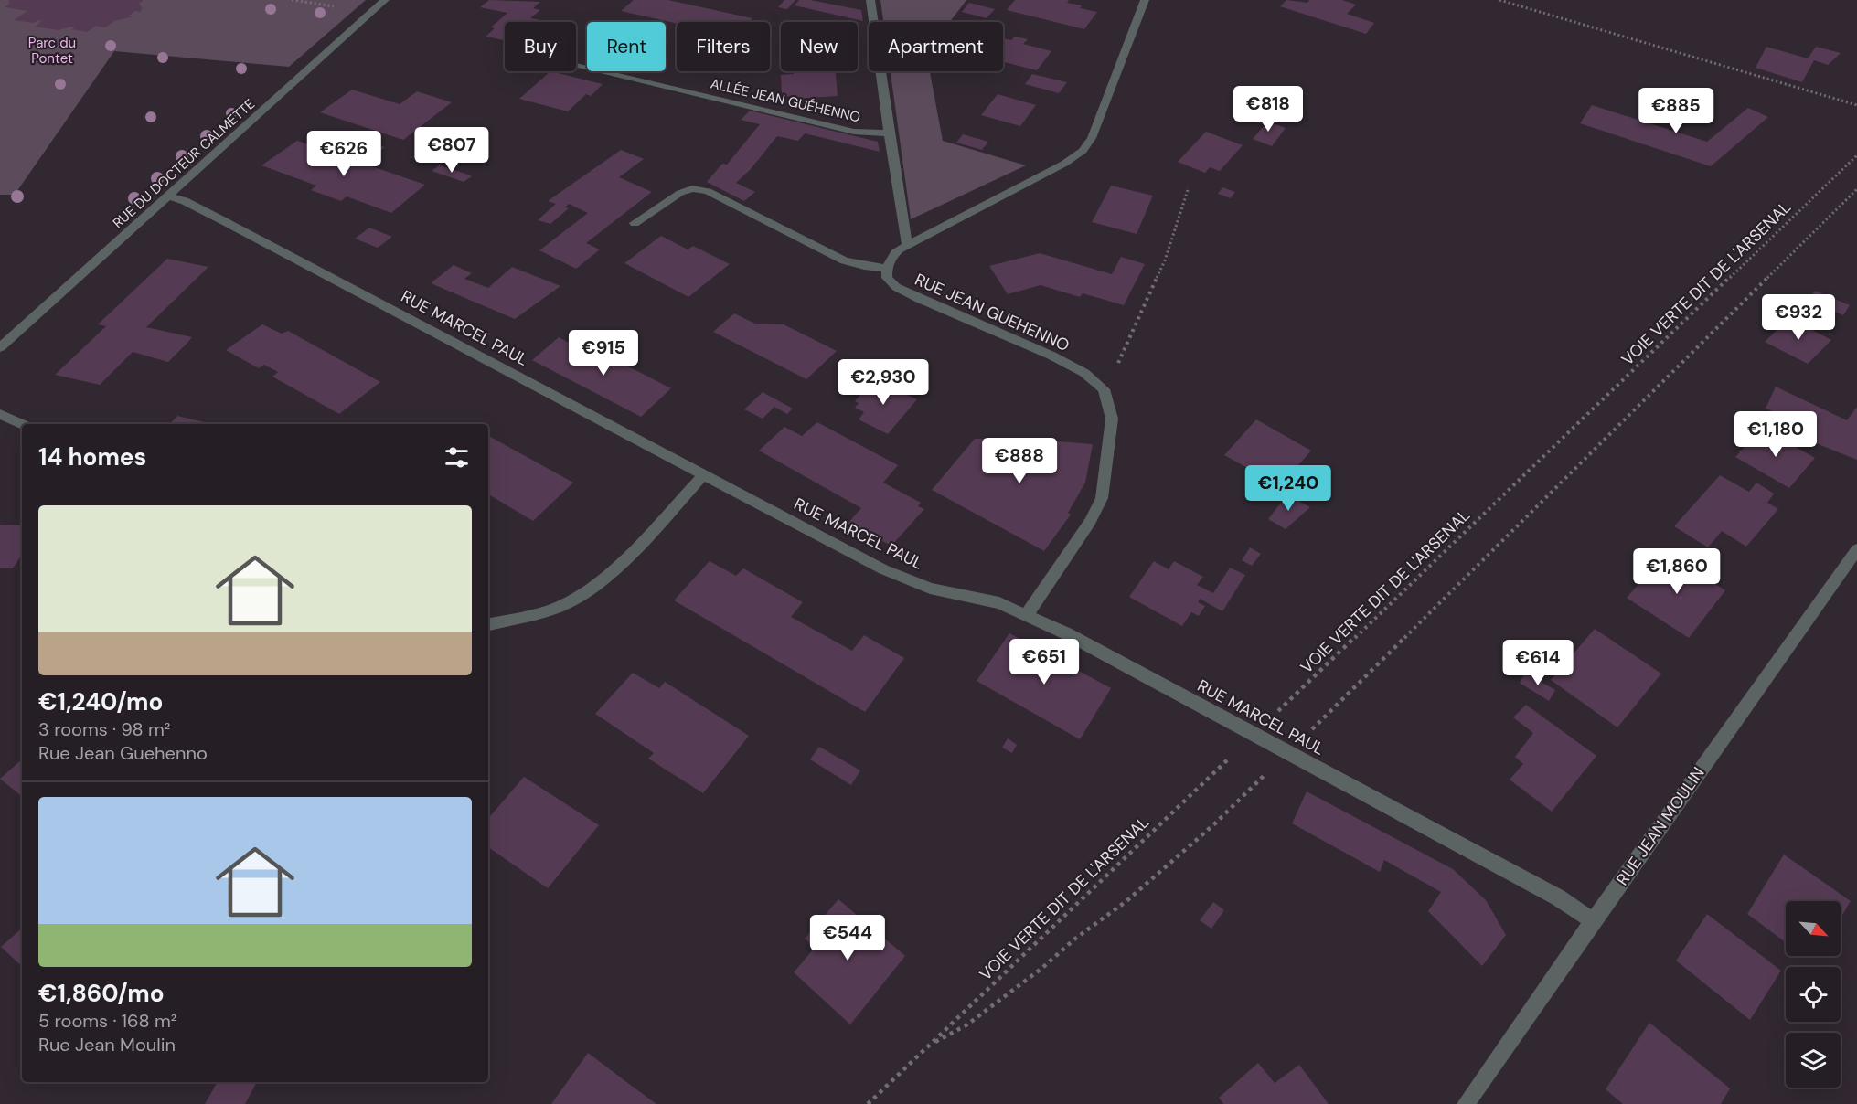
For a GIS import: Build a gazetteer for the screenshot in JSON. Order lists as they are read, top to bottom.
{
  "streets": {
    "street": [
      "ALLÉE JEAN GUÉHENNO",
      "RUE DU DOCTEUR CALMETTE",
      "RUE JEAN GUEHENNO",
      "RUE MARCEL PAUL",
      "RUE JEAN MOULIN"
    ],
    "path": ["VOIE VERTE DIT DE L'ARSENAL"]
  },
  "crossings": [
    ["RUE DU DOCTEUR CALMETTE", "RUE MARCEL PAUL"],
    ["VOIE VERTE DIT DE L'ARSENAL", "RUE MARCEL PAUL"],
    ["RUE MARCEL PAUL", "RUE JEAN MOULIN"]
  ],
  "parks": ["Parc du Pontet"],
  "north": "bottom right",
  "page": {
    "chip": [
      "Buy",
      "Rent",
      "Filters",
      "New",
      "Apartment"
    ],
    "price": [
      "€818",
      "€885",
      "€807",
      "€626",
      "€932",
      "€915",
      "€2,930",
      "€1,180",
      "€888",
      "€1,240",
      "€1,860",
      "€651",
      "€614",
      "€544"
    ],
    "heading": "14 homes",
    "list": [
      {
        "name": "€1,240/mo",
        "note": "3 rooms · 98 m² · Rue Jean Guehenno"
      },
      {
        "name": "€1,860/mo",
        "note": "5 rooms · 168 m² · Rue Jean Moulin"
      }
    ]
  }
}
